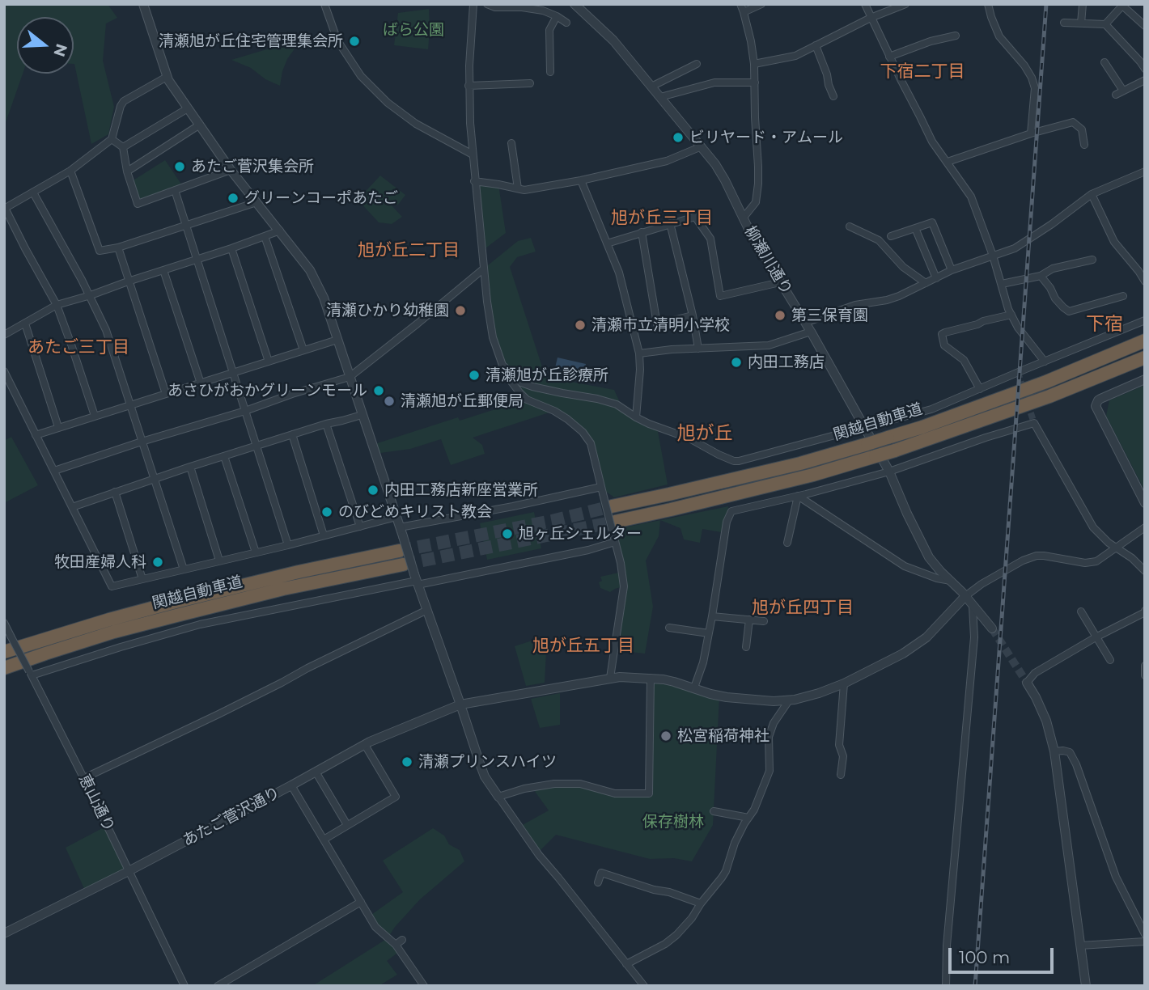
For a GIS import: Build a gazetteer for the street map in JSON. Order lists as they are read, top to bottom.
{
  "streets": {
    "highway": ["関越自動車道"],
    "street": ["柳瀬川通り", "恵山通り", "あたご菅沢通り"]
  },
  "crossings": [
    ["柳瀬川通り", "あたご菅沢通り"],
    ["恵山通り", "あたご菅沢通り"]
  ],
  "districts": [
    "下宿二丁目",
    "旭が丘三丁目",
    "旭が丘二丁目",
    "下宿",
    "あたご三丁目",
    "旭が丘",
    "旭が丘四丁目",
    "旭が丘五丁目"
  ],
  "parks": ["ばら公園", "保存樹林"],
  "places": [
    "清瀬旭が丘住宅管理集会所",
    "ビリヤード・アムール",
    "あたご菅沢集会所",
    "グリーンコーポあたご",
    "清瀬ひかり幼稚園",
    "第三保育園",
    "清瀬市立清明小学校",
    "内田工務店",
    "清瀬旭が丘診療所",
    "あさひがおかグリーンモール",
    "清瀬旭が丘郵便局",
    "内田工務店新座営業所",
    "のびどめキリスト教会",
    "旭ヶ丘シェルター",
    "牧田産婦人科",
    "松宮稲荷神社",
    "清瀬プリンスハイツ"
  ],
  "scale_bar": "100 m",
  "north": "right"
}
